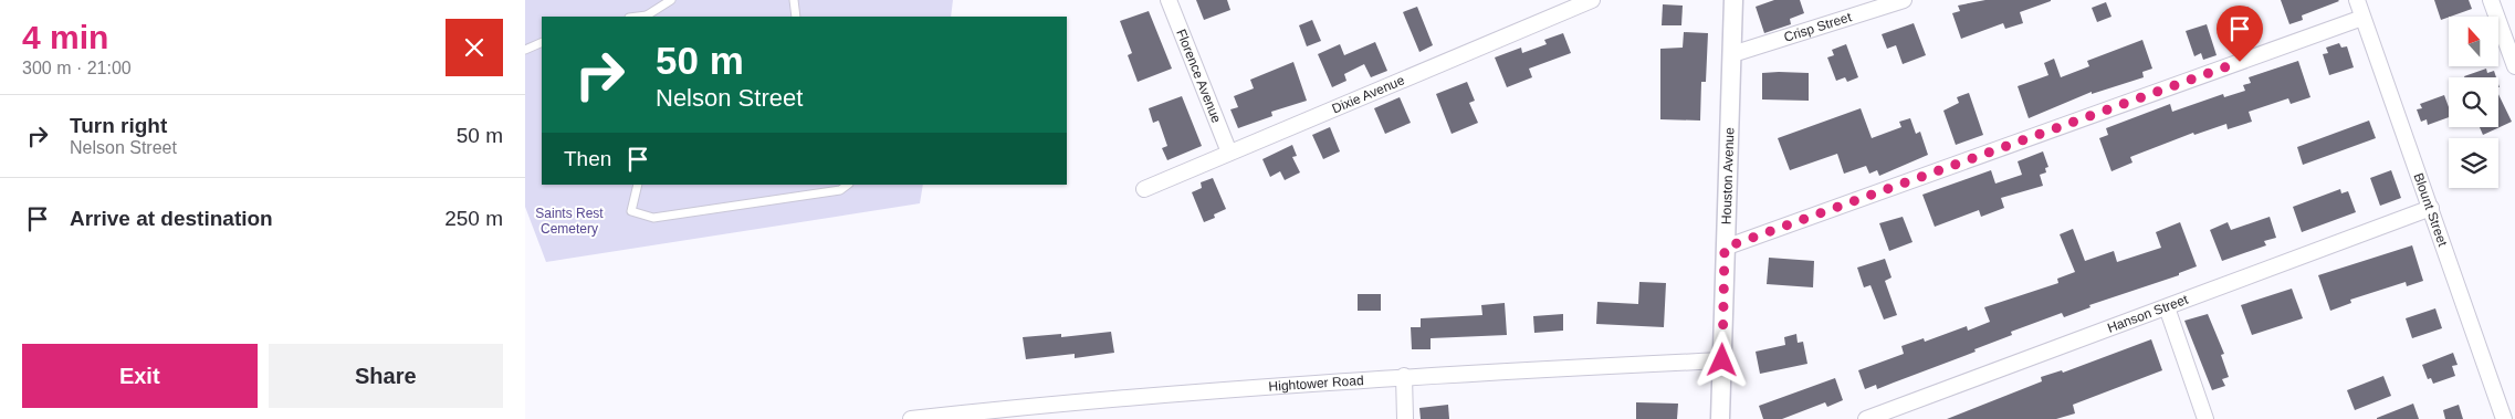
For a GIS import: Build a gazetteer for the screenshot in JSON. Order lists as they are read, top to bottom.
{
  "streets": {
    "street": [
      "Crisp Street",
      "Florence Avenue",
      "Dixie Avenue",
      "Houston Avenue",
      "Blount Street",
      "Hanson Street",
      "Hightower Road"
    ]
  },
  "crossings": [
    ["Crisp Street", "Houston Avenue"],
    ["Florence Avenue", "Dixie Avenue"],
    ["Houston Avenue", "Hightower Road"],
    ["Blount Street", "Hanson Street"]
  ],
  "parks": ["Saints Rest Cemetery"],
  "north": "top",
  "page": {
    "heading": ["4 min", "300 m · 21:00"],
    "turn": ["50 m", "Nelson Street"],
    "list": [
      {
        "name": "Turn right",
        "note": "Nelson Street",
        "value": "50 m"
      },
      {
        "name": "Arrive at destination",
        "value": "250 m"
      }
    ],
    "then": "Then",
    "buttons": ["Exit", "Share"]
  }
}
